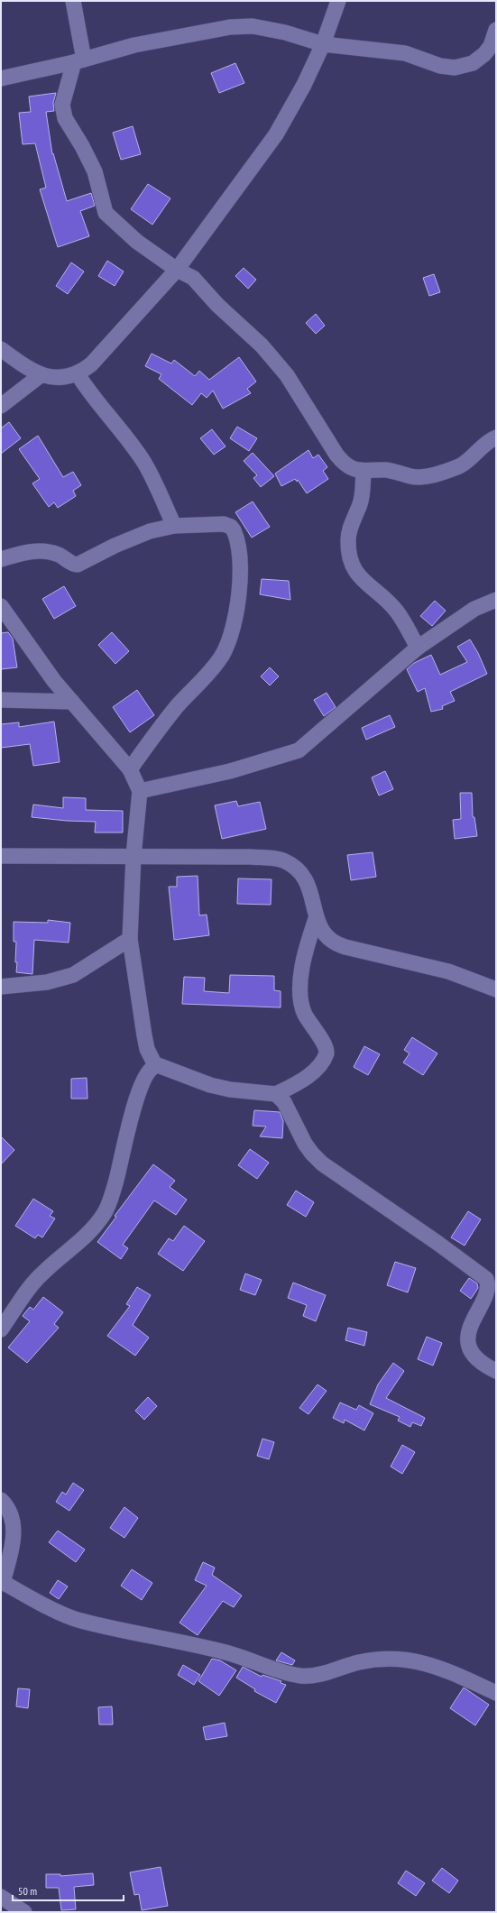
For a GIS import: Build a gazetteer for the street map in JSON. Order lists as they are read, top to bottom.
{
  "scale_bar": "50 m"
}
